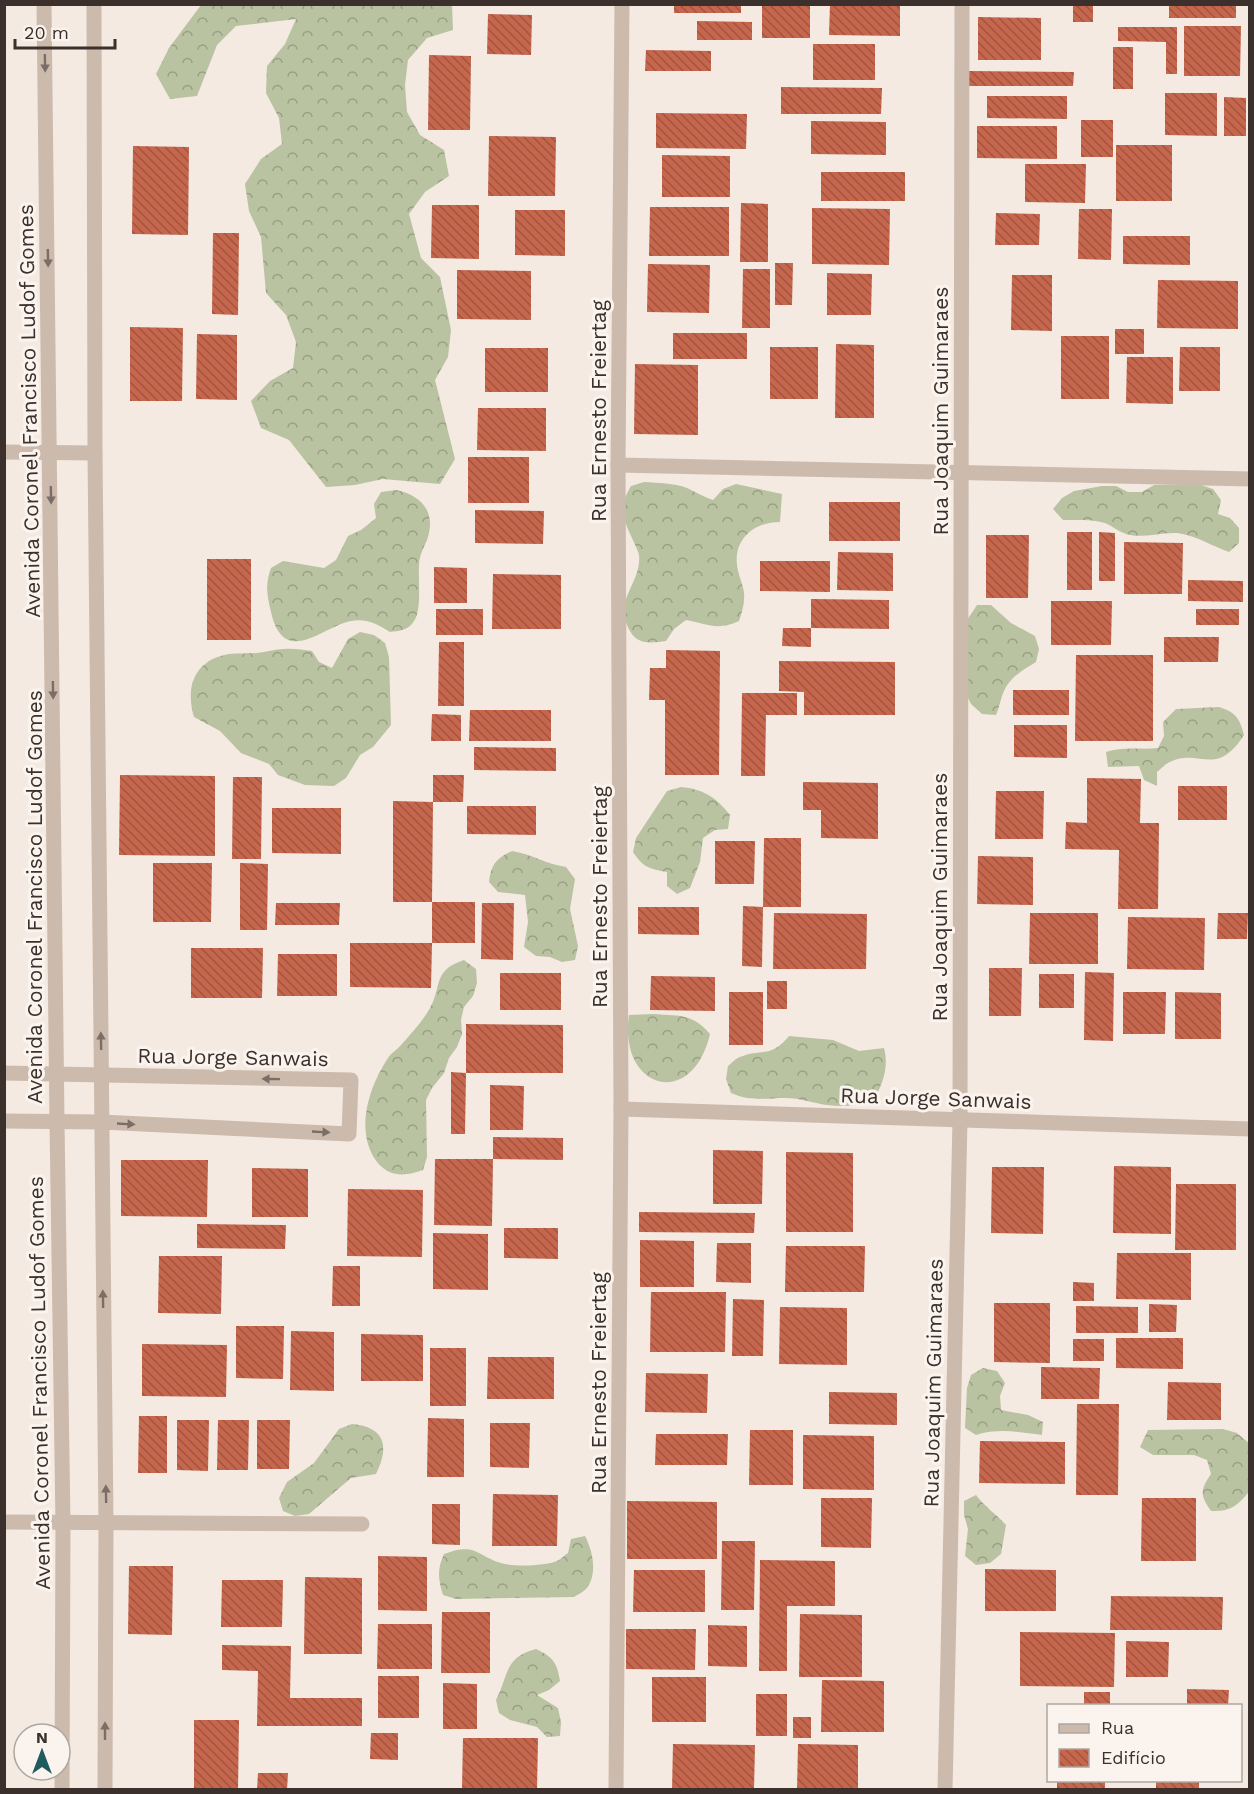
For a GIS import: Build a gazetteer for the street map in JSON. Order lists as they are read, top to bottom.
{
  "streets": {
    "street": [
      "Avenida Coronel Francisco Ludof Gomes",
      "Rua Ernesto Freiertag",
      "Rua Joaquim Guimaraes",
      "Rua Jorge Sanwais"
    ]
  },
  "crossings": [
    ["Avenida Coronel Francisco Ludof Gomes", "Rua Jorge Sanwais"],
    ["Rua Ernesto Freiertag", "Rua Jorge Sanwais"],
    ["Rua Joaquim Guimaraes", "Rua Jorge Sanwais"]
  ],
  "legend": ["Rua", "Edifício"],
  "scale_bar": "20 m",
  "north": "top"
}
